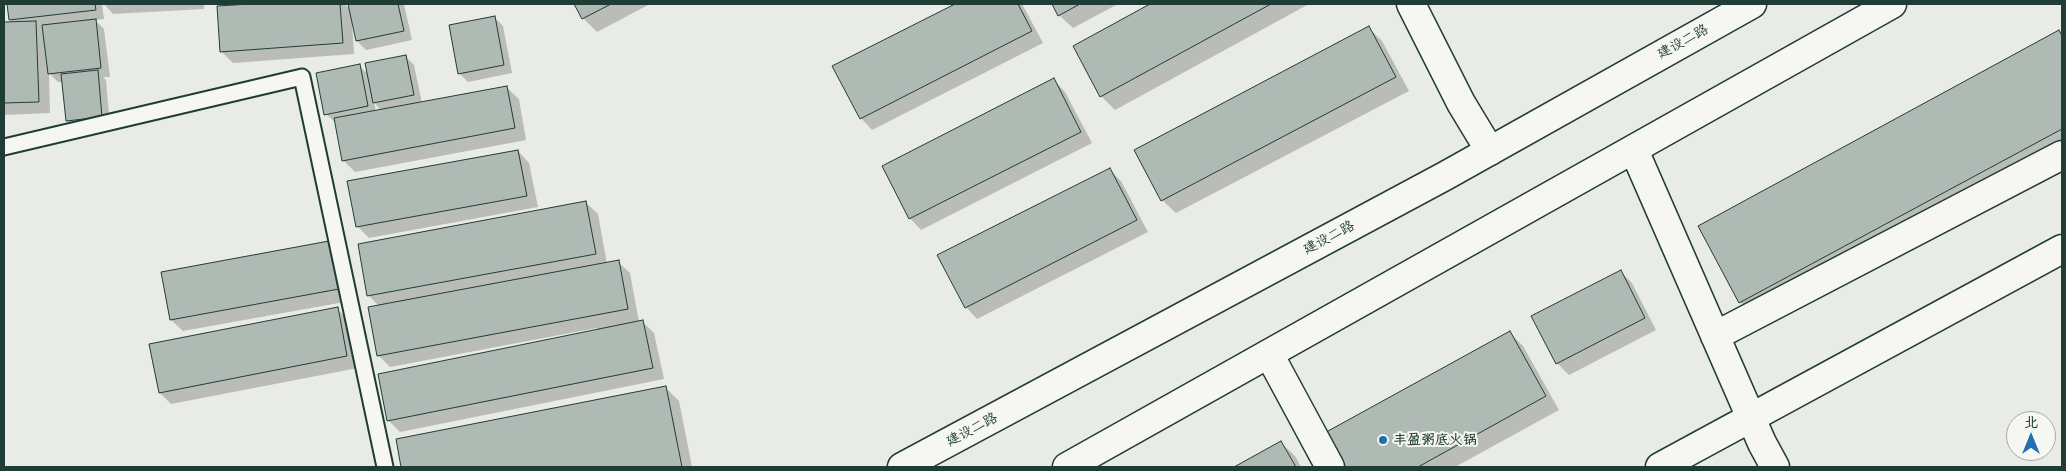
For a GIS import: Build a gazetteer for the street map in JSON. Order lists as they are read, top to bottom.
{
  "streets": {
    "main road": ["建设二路"]
  },
  "places": ["丰盈粥底火锅"],
  "north": "top"
}
